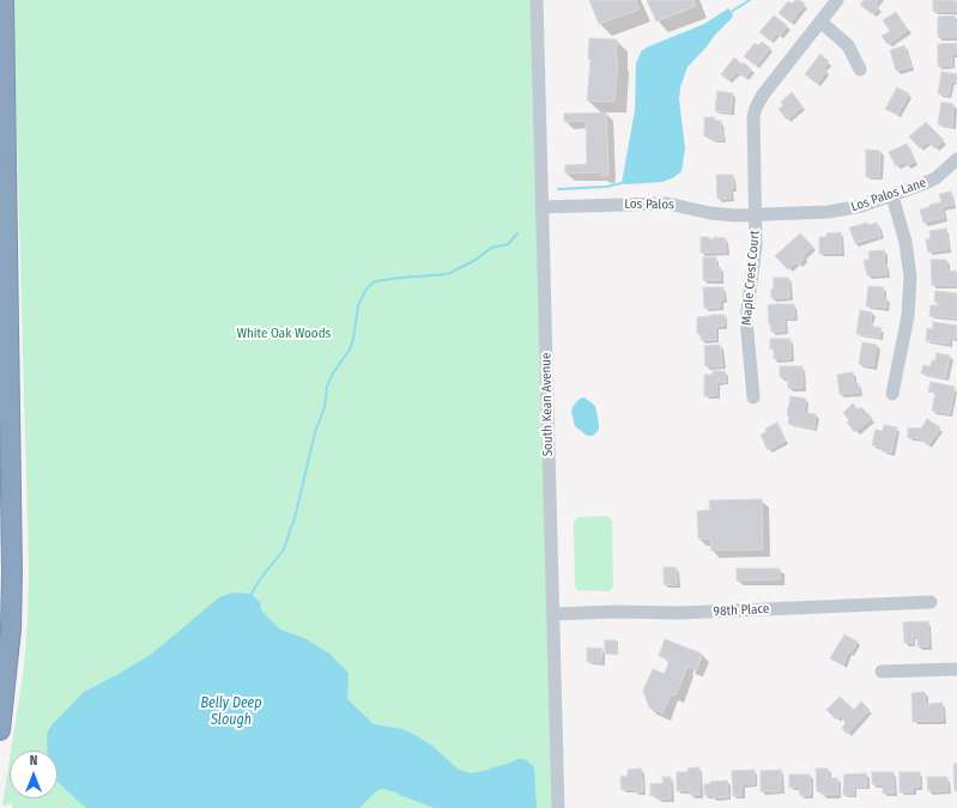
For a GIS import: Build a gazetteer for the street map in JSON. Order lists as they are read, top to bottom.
{
  "streets": {
    "street": [
      "Los Palos Lane",
      "Los Palos",
      "Maple Crest Court",
      "South Kean Avenue",
      "98th Place"
    ]
  },
  "crossings": [
    ["Los Palos Lane", "Los Palos"],
    ["Los Palos Lane", "Maple Crest Court"],
    ["Los Palos", "Maple Crest Court"],
    ["Los Palos", "South Kean Avenue"],
    ["South Kean Avenue", "98th Place"]
  ],
  "water": ["Belly Deep Slough"],
  "parks": ["White Oak Woods"],
  "north": "top"
}
